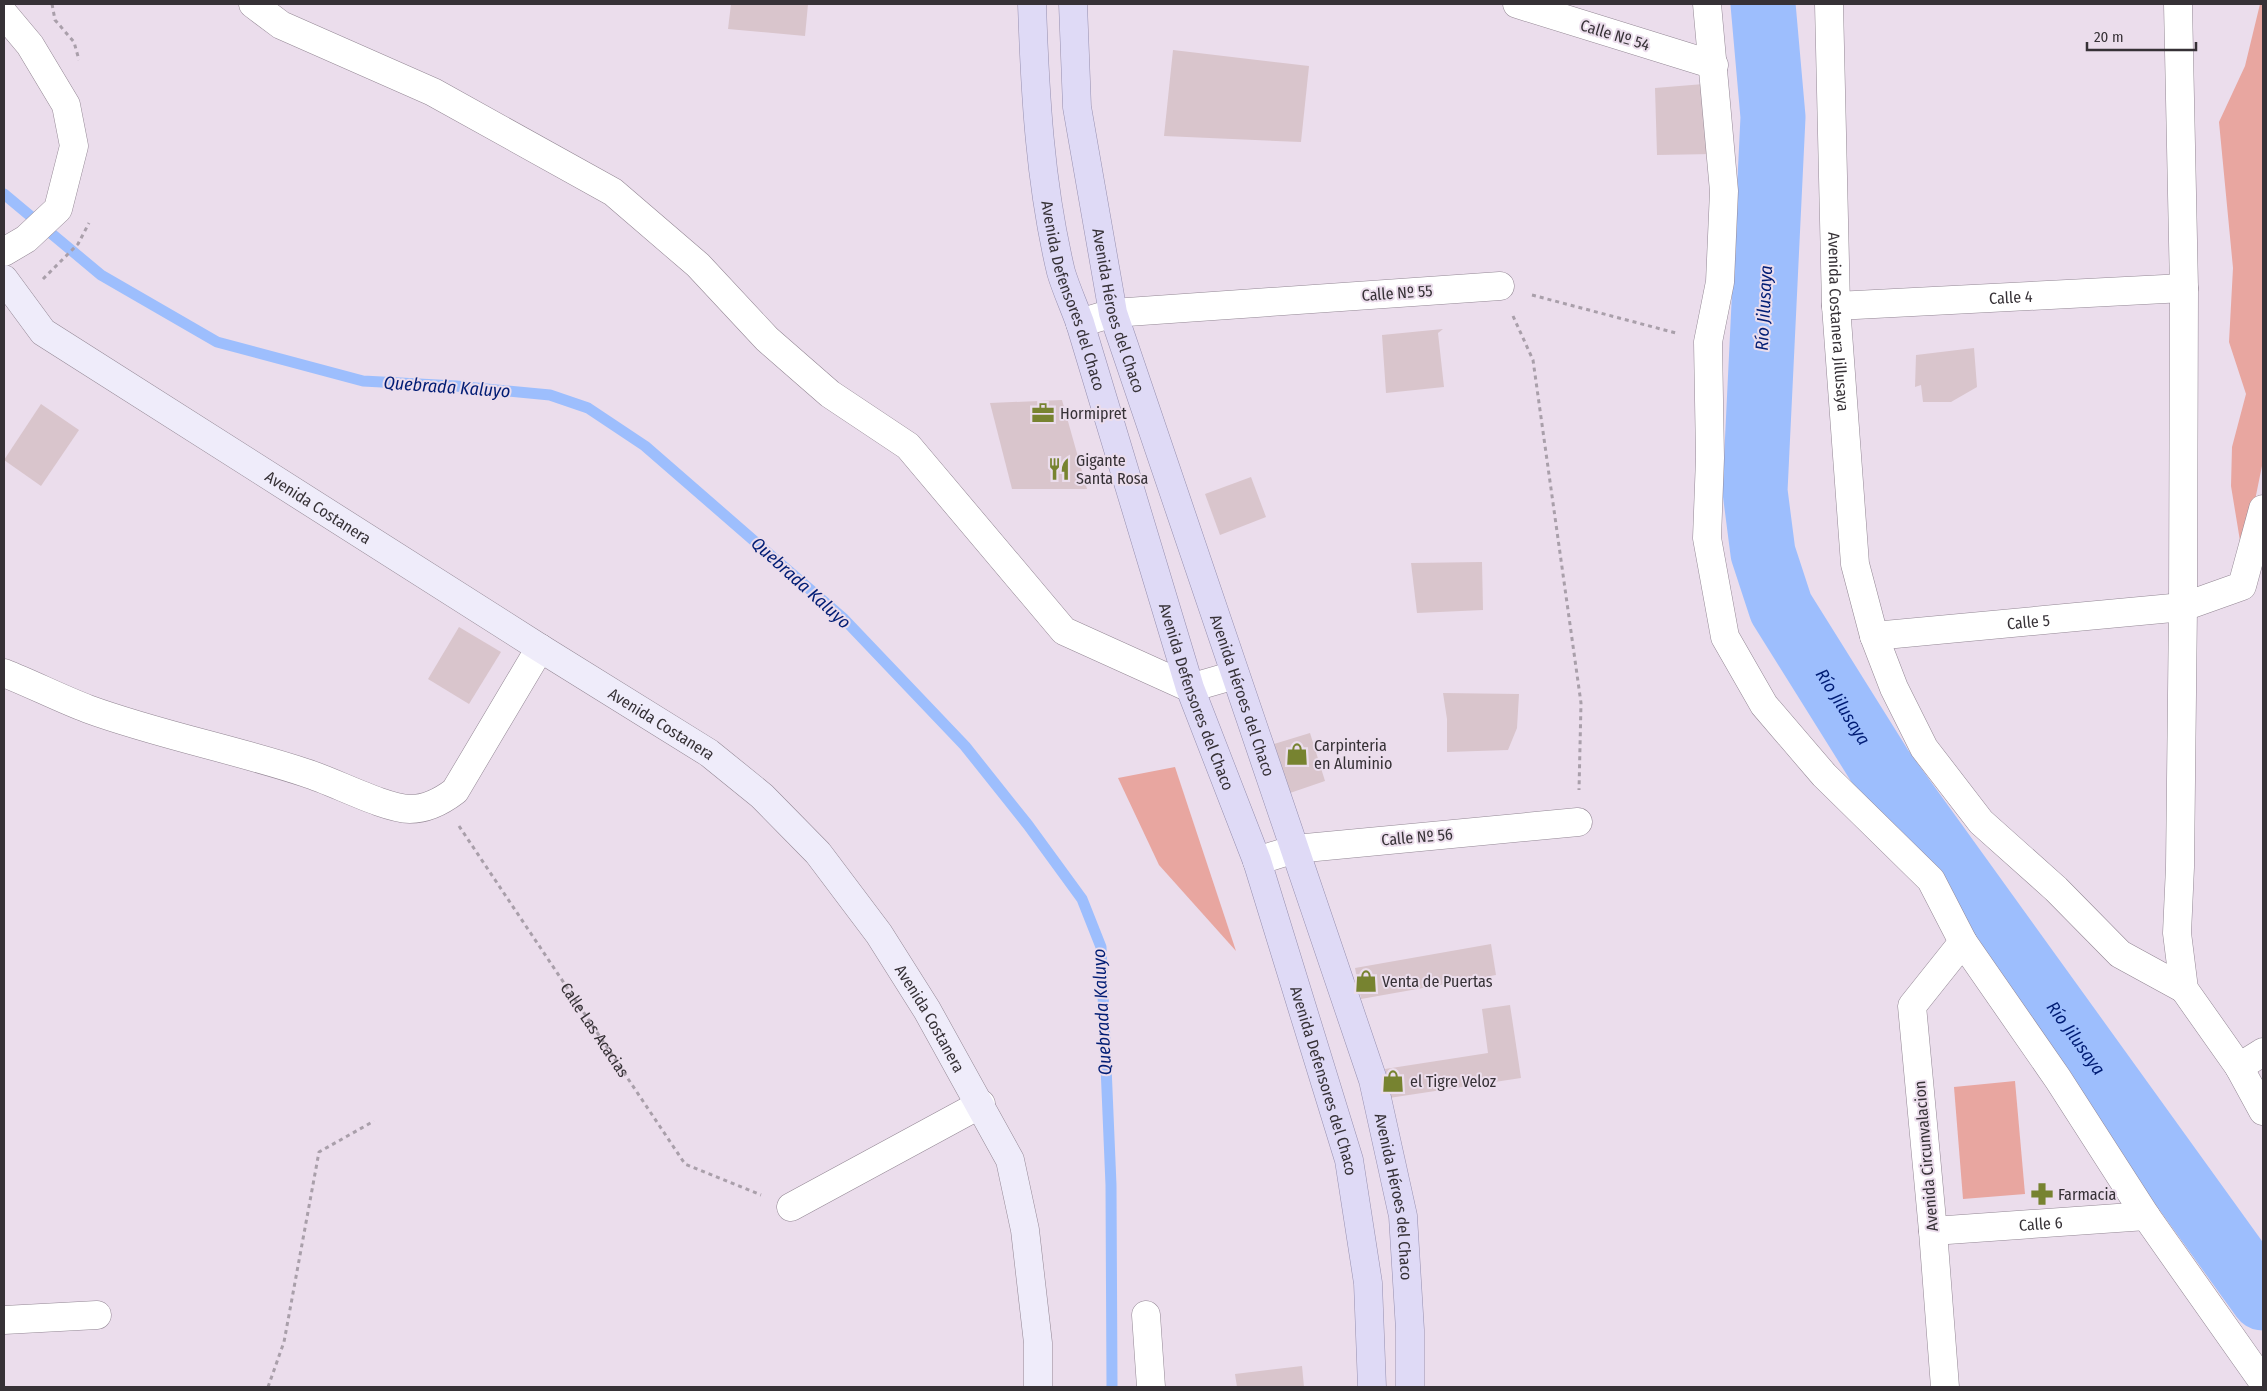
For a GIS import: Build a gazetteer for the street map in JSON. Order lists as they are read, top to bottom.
{
  "streets": {
    "main road": ["Avenida Defensores del Chaco", "Avenida Héroes del Chaco", "Avenida Costanera"],
    "street": [
      "Calle Nº 54",
      "Calle Nº 55",
      "Calle 4",
      "Avenida Costanera Jillusaya",
      "Calle 5",
      "Calle Nº 56",
      "Avenida Circunvalacion",
      "Calle 6"
    ],
    "path": ["Calle Las Acacias"]
  },
  "crossings": [
    ["Calle Nº 55", "Avenida Defensores del Chaco"],
    ["Calle Nº 55", "Avenida Héroes del Chaco"],
    ["Avenida Defensores del Chaco", "Calle Nº 56"],
    ["Calle 4", "Avenida Costanera Jillusaya"],
    ["Avenida Héroes del Chaco", "Calle Nº 56"],
    ["Avenida Costanera Jillusaya", "Calle 5"],
    ["Avenida Circunvalacion", "Calle 6"]
  ],
  "water": ["Río Jilusaya", "Quebrada Kaluyo"],
  "places": {
    "office": ["Hormipret"],
    "restaurant": ["Gigante Santa Rosa"],
    "shop": ["Carpinteria en Aluminio", "Venta de Puertas", "el Tigre Veloz"],
    "pharmacy": ["Farmacia"]
  },
  "scale_bar": "20 m"
}
